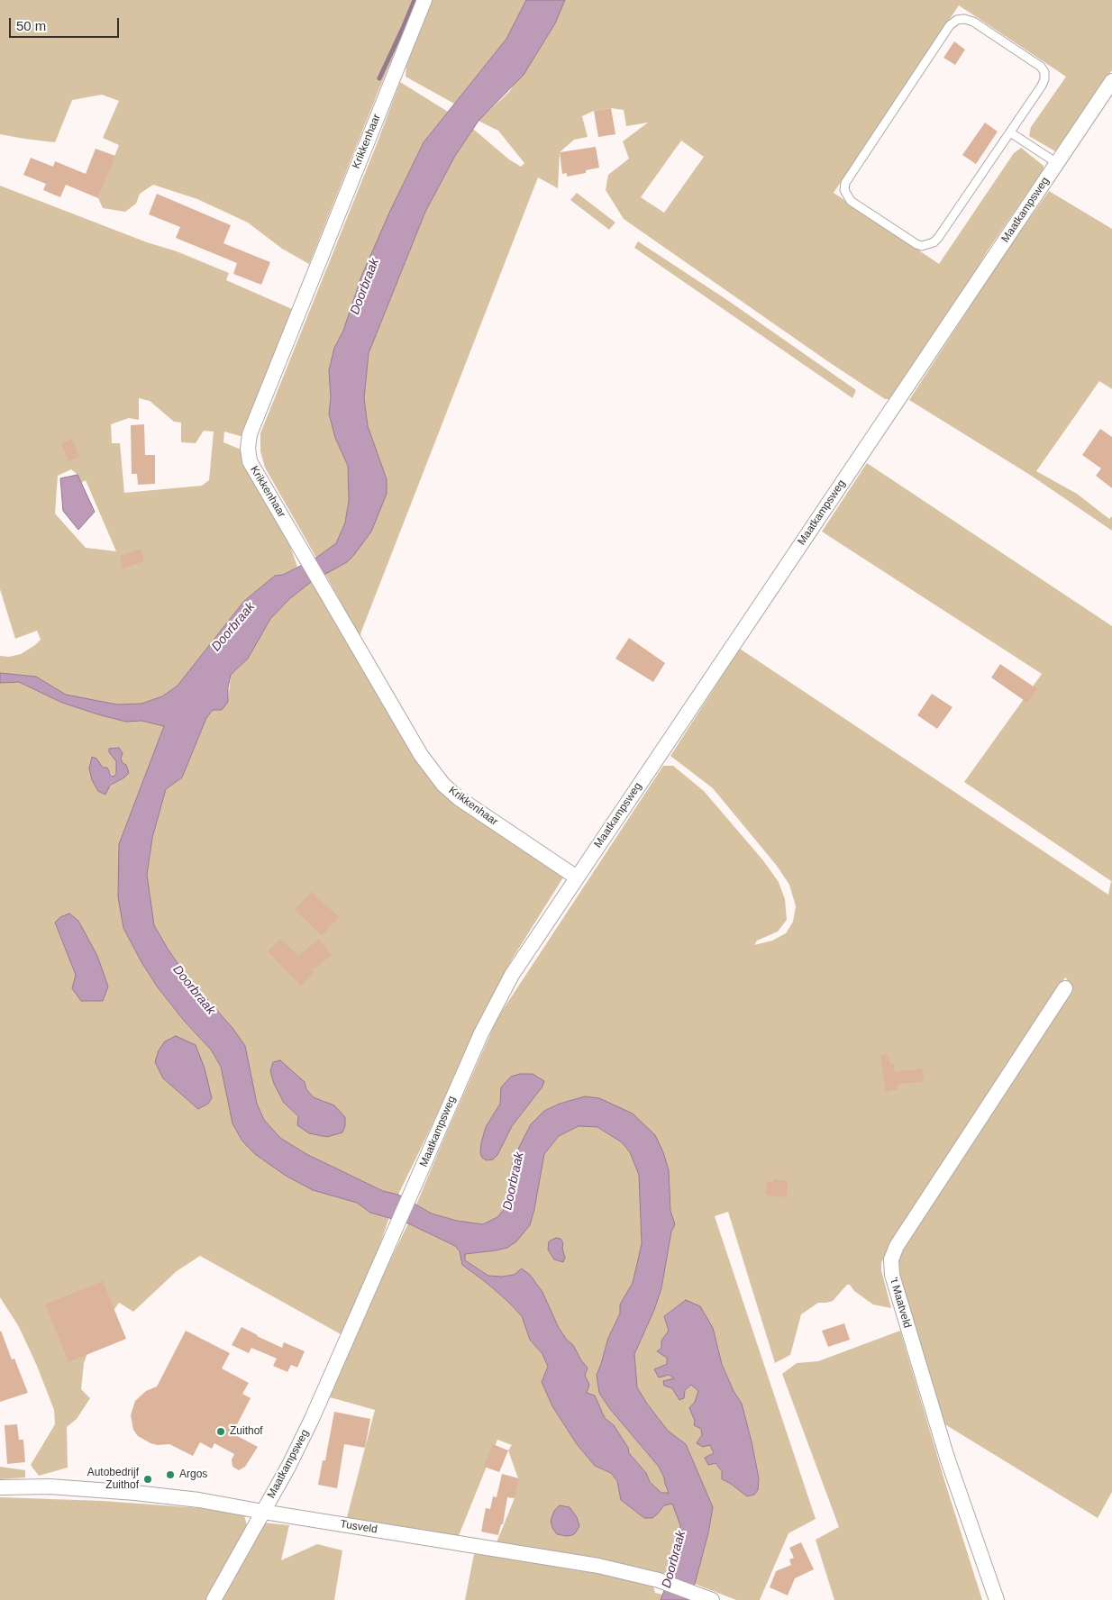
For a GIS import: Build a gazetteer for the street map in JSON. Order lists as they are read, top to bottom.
{
  "streets": {
    "street": [
      "Krikkenhaar",
      "Maatkampsweg",
      "'t Maatveld",
      "Tusveld"
    ]
  },
  "crossings": [
    ["Krikkenhaar", "Maatkampsweg"],
    ["Maatkampsweg", "Tusveld"]
  ],
  "water": ["Doorbraak"],
  "places": ["Zuithof", "Argos", "Autobedrijf Zuithof"],
  "scale_bar": "50 m"
}
